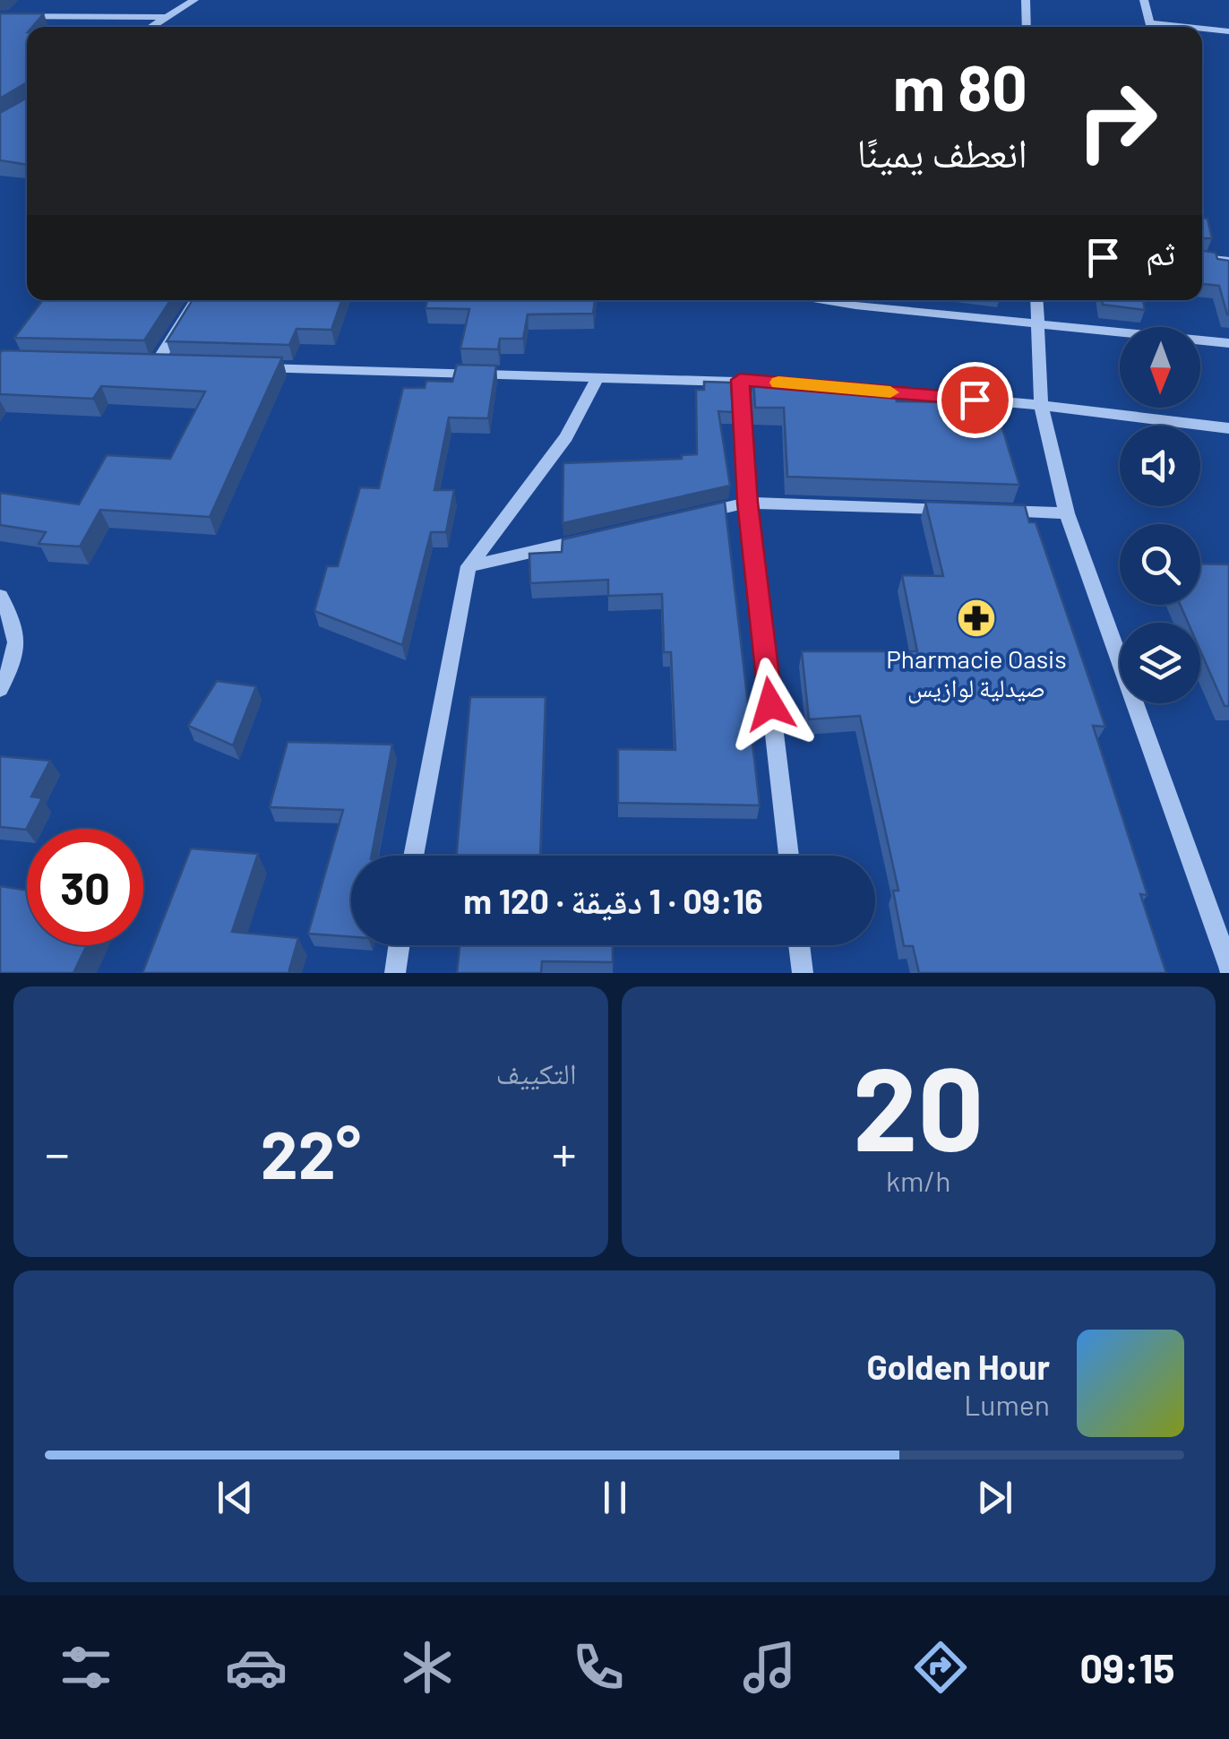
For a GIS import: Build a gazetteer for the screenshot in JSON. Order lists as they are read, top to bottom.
{
  "places": {
    "pharmacy": ["Pharmacie Oasis صيدلية لوازيس"]
  },
  "north": "bottom",
  "page": {
    "turn": ["80 m", "انعطف يمينًا"],
    "then": "ثم",
    "limit": "30",
    "trip": "09:16 · 1 دقيقة · 120 m",
    "tile": [
      ["20", "km/h"],
      "التكييف"
    ],
    "heat": ["−", "22°", "+"],
    "song": ["Golden Hour", "Lumen"],
    "tabs": "09:15"
  }
}
